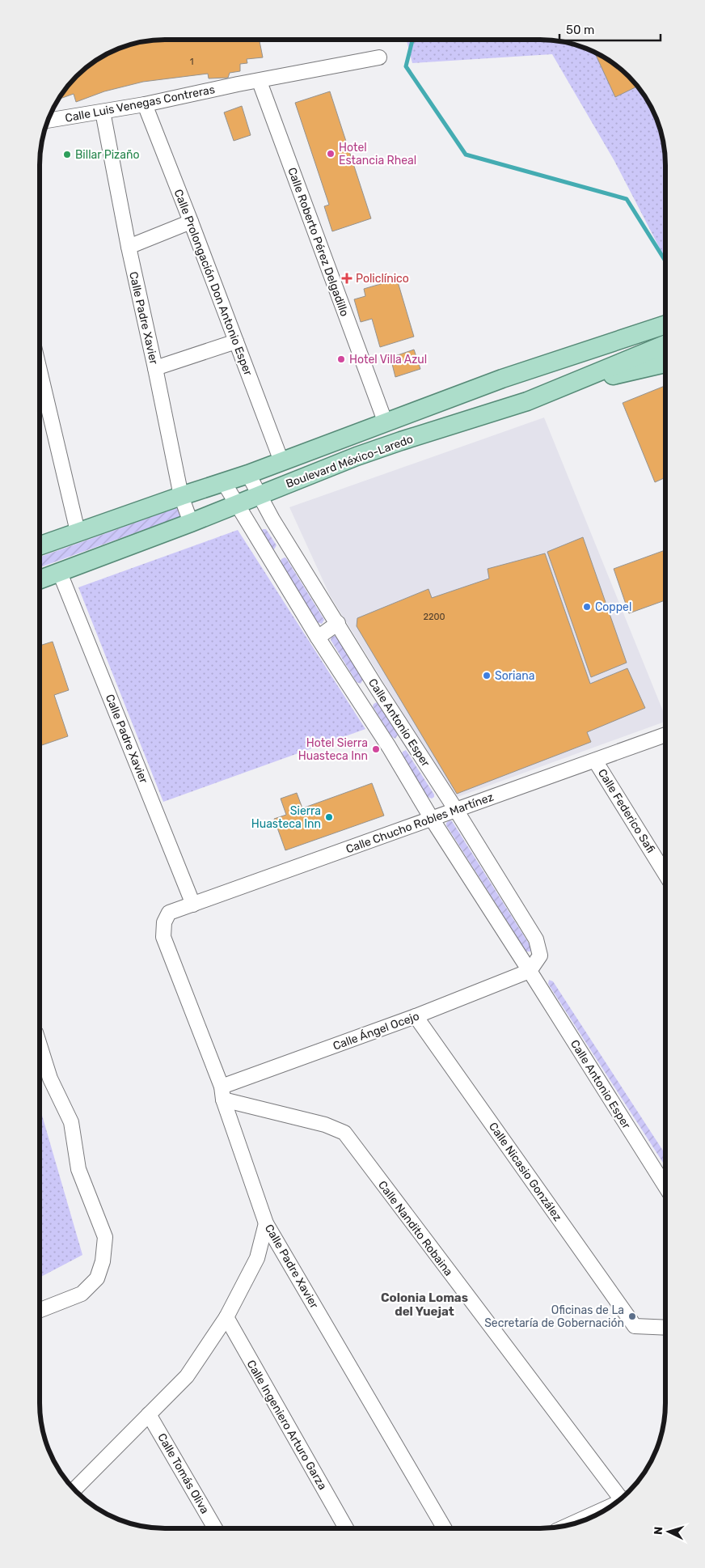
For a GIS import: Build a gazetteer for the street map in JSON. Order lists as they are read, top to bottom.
{
  "streets": {
    "main road": ["Boulevard México-Laredo"],
    "street": [
      "Calle Luis Venegas Contreras",
      "Calle Roberto Pérez Delgadillo",
      "Calle Prolongación Don Antonio Esper",
      "Calle Padre Xavier",
      "Calle Antonio Esper",
      "Calle Federico Safi",
      "Calle Chucho Robles Martínez",
      "Calle Ángel Ocejo",
      "Calle Nicasio González",
      "Calle Nandito Robaina",
      "Calle Ingeniero Arturo Garza",
      "Calle Tomás Oliva"
    ]
  },
  "crossings": [
    ["Calle Luis Venegas Contreras", "Calle Roberto Pérez Delgadillo"],
    ["Calle Luis Venegas Contreras", "Calle Prolongación Don Antonio Esper"],
    ["Calle Luis Venegas Contreras", "Calle Padre Xavier"],
    ["Calle Roberto Pérez Delgadillo", "Boulevard México-Laredo"],
    ["Calle Prolongación Don Antonio Esper", "Boulevard México-Laredo"],
    ["Calle Padre Xavier", "Boulevard México-Laredo"],
    ["Calle Padre Xavier", "Calle Chucho Robles Martínez"],
    ["Calle Padre Xavier", "Calle Ángel Ocejo"],
    ["Calle Padre Xavier", "Calle Nandito Robaina"],
    ["Boulevard México-Laredo", "Calle Antonio Esper"],
    ["Calle Antonio Esper", "Calle Chucho Robles Martínez"],
    ["Calle Antonio Esper", "Calle Ángel Ocejo"],
    ["Calle Federico Safi", "Calle Chucho Robles Martínez"],
    ["Calle Ángel Ocejo", "Calle Nicasio González"],
    ["Calle Ángel Ocejo", "Calle Nandito Robaina"]
  ],
  "districts": ["Colonia Lomas del Yuejat"],
  "places": {
    "other": [
      "Hotel Estancia Rheal",
      "Billar Pizaño",
      "Hotel Villa Azul",
      "Coppel",
      "Soriana",
      "Hotel Sierra Huasteca Inn",
      "Sierra Huasteca Inn",
      "Oficinas de La Secretaría de Gobernación"
    ],
    "health": ["Policlínico"]
  },
  "house_numbers": ["1", "2200"],
  "scale_bar": "50 m",
  "north": "left"
}
